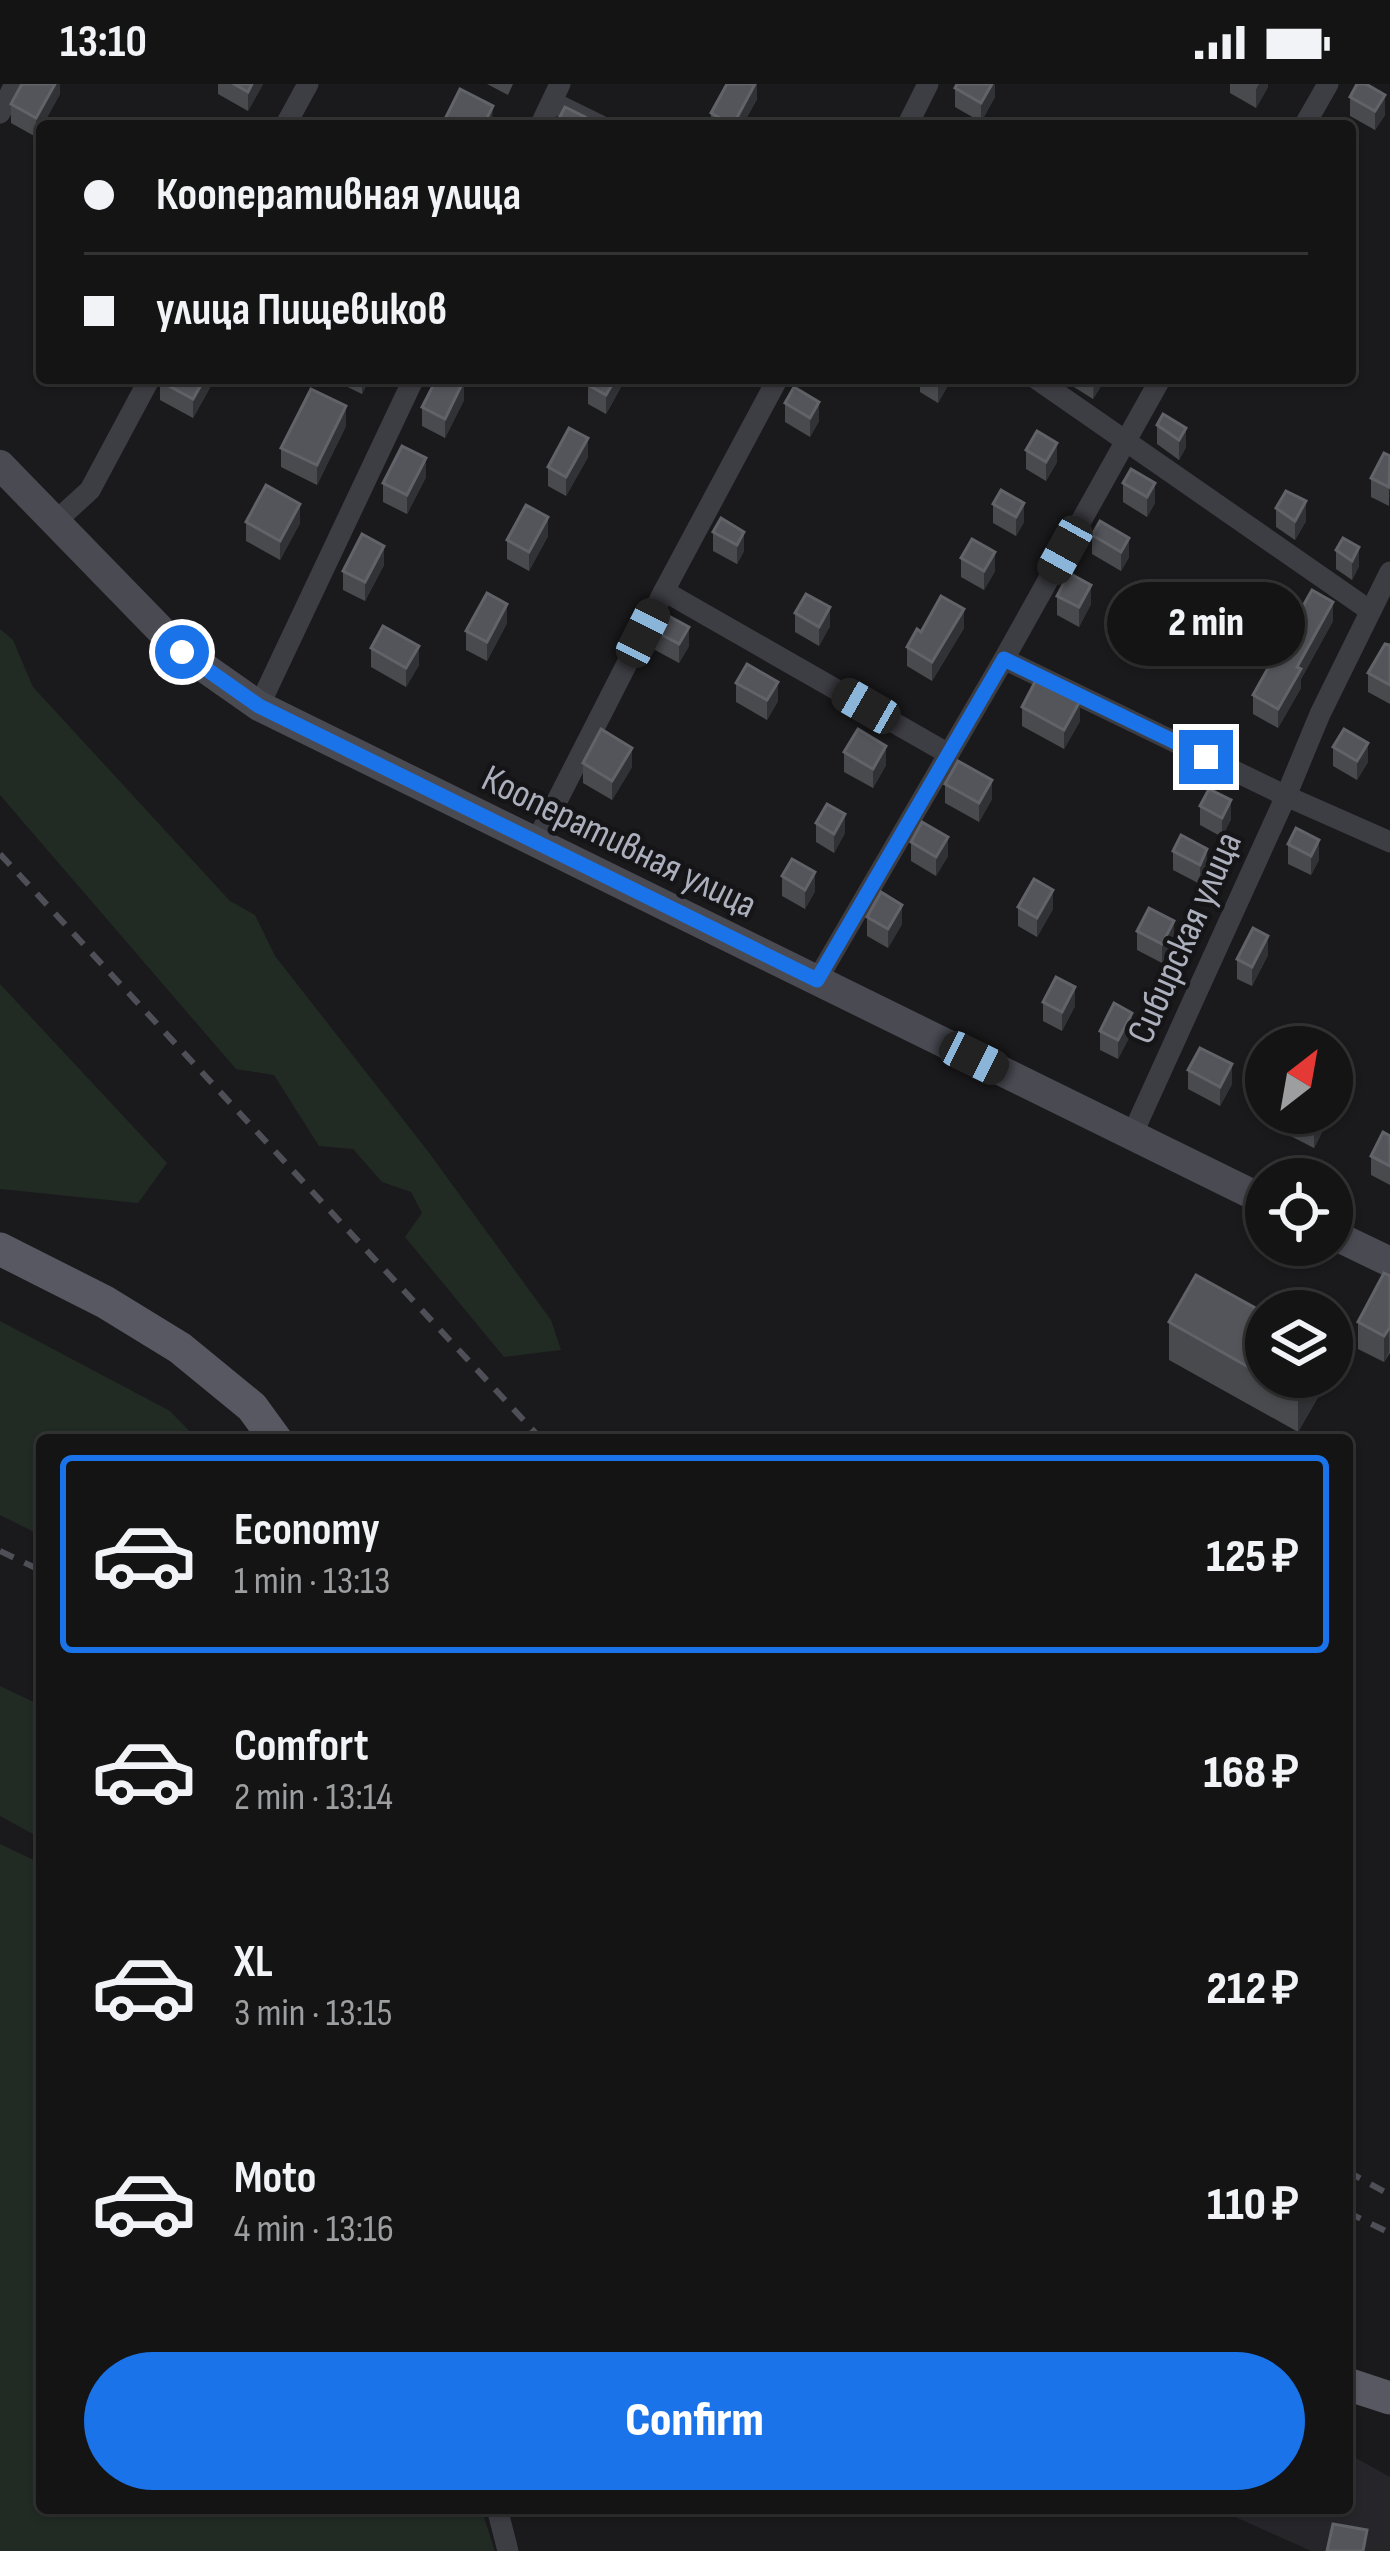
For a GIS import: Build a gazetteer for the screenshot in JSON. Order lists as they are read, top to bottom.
{
  "streets": {
    "main road": ["Кооперативная улица"],
    "street": ["Сибирская улица"]
  },
  "crossings": [
    ["Кооперативная улица", "Сибирская улица"]
  ],
  "north": "top right",
  "page": {
    "status": "13:10",
    "banner": ["Кооперативная улица", "улица Пищевиков"],
    "bubble": "2 min",
    "list": [
      {
        "name": "Economy",
        "note": "1 min · 13:13",
        "value": "125 ₽"
      },
      {
        "name": "Comfort",
        "note": "2 min · 13:14",
        "value": "168 ₽"
      },
      {
        "name": "XL",
        "note": "3 min · 13:15",
        "value": "212 ₽"
      },
      {
        "name": "Moto",
        "note": "4 min · 13:16",
        "value": "110 ₽"
      }
    ],
    "buttons": "Confirm"
  }
}
